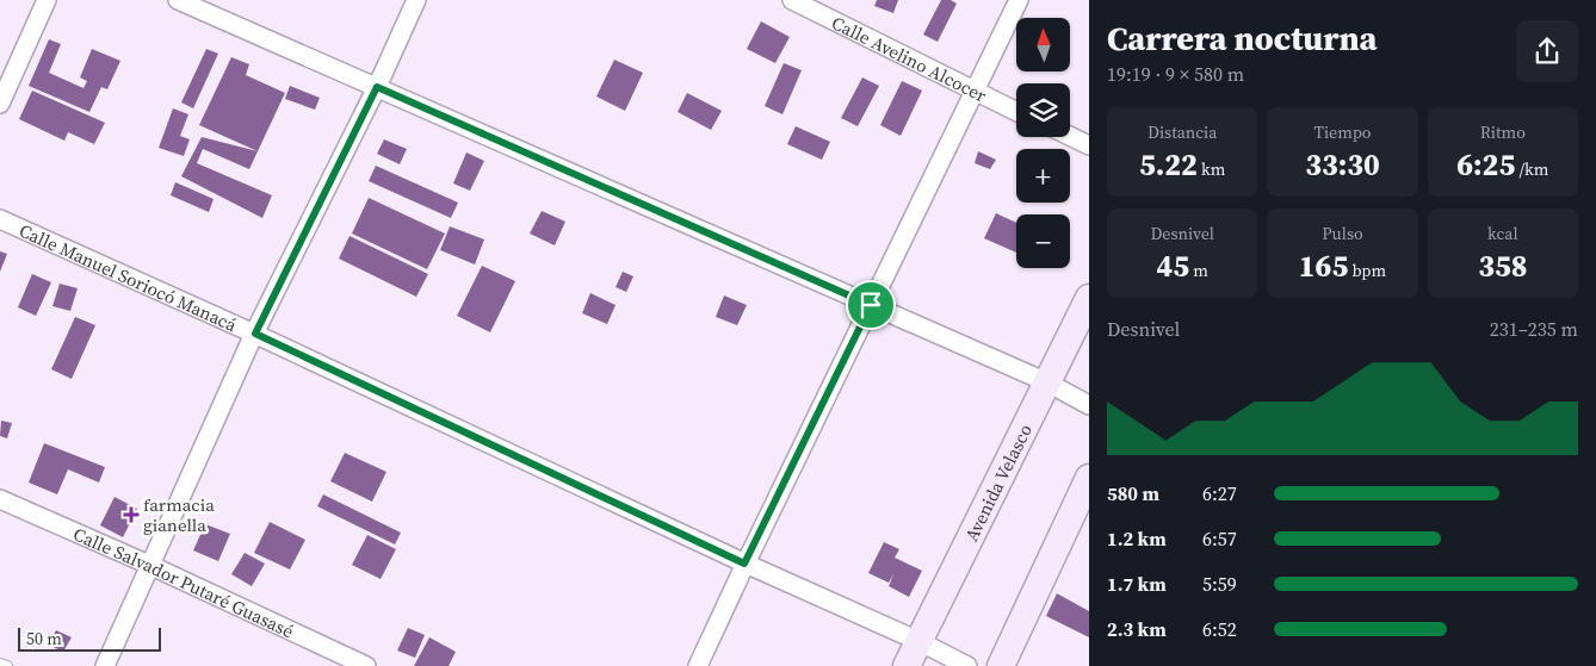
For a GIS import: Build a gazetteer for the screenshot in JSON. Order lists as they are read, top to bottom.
{
  "streets": {
    "street": [
      "Calle Avelino Alcocer",
      "Calle Manuel Soriocó Manacá",
      "Avenida Velasco",
      "Calle Salvador Putaré Guasasé"
    ]
  },
  "crossings": [
    ["Calle Manuel Soriocó Manacá", "Avenida Velasco"]
  ],
  "places": {
    "health": ["farmacia gianella"]
  },
  "scale_bar": "50 m",
  "north": "top",
  "page": {
    "heading": ["Carrera nocturna", "19:19 · 9 × 580 m"],
    "map_buttons": ["+", "−"],
    "stats": [
      ["Distancia", "5.22 km"],
      ["Tiempo", "33:30"],
      ["Ritmo", "6:25 /km"],
      ["Desnivel", "45 m"],
      ["Pulso", "165 bpm"],
      ["kcal", "358"]
    ],
    "chart": ["Desnivel", "231–235 m"],
    "list": [
      {
        "name": "580 m",
        "note": "6:27"
      },
      {
        "name": "1.2 km",
        "note": "6:57"
      },
      {
        "name": "1.7 km",
        "note": "5:59"
      },
      {
        "name": "2.3 km",
        "note": "6:52"
      }
    ],
    "scale": "50 m"
  }
}
